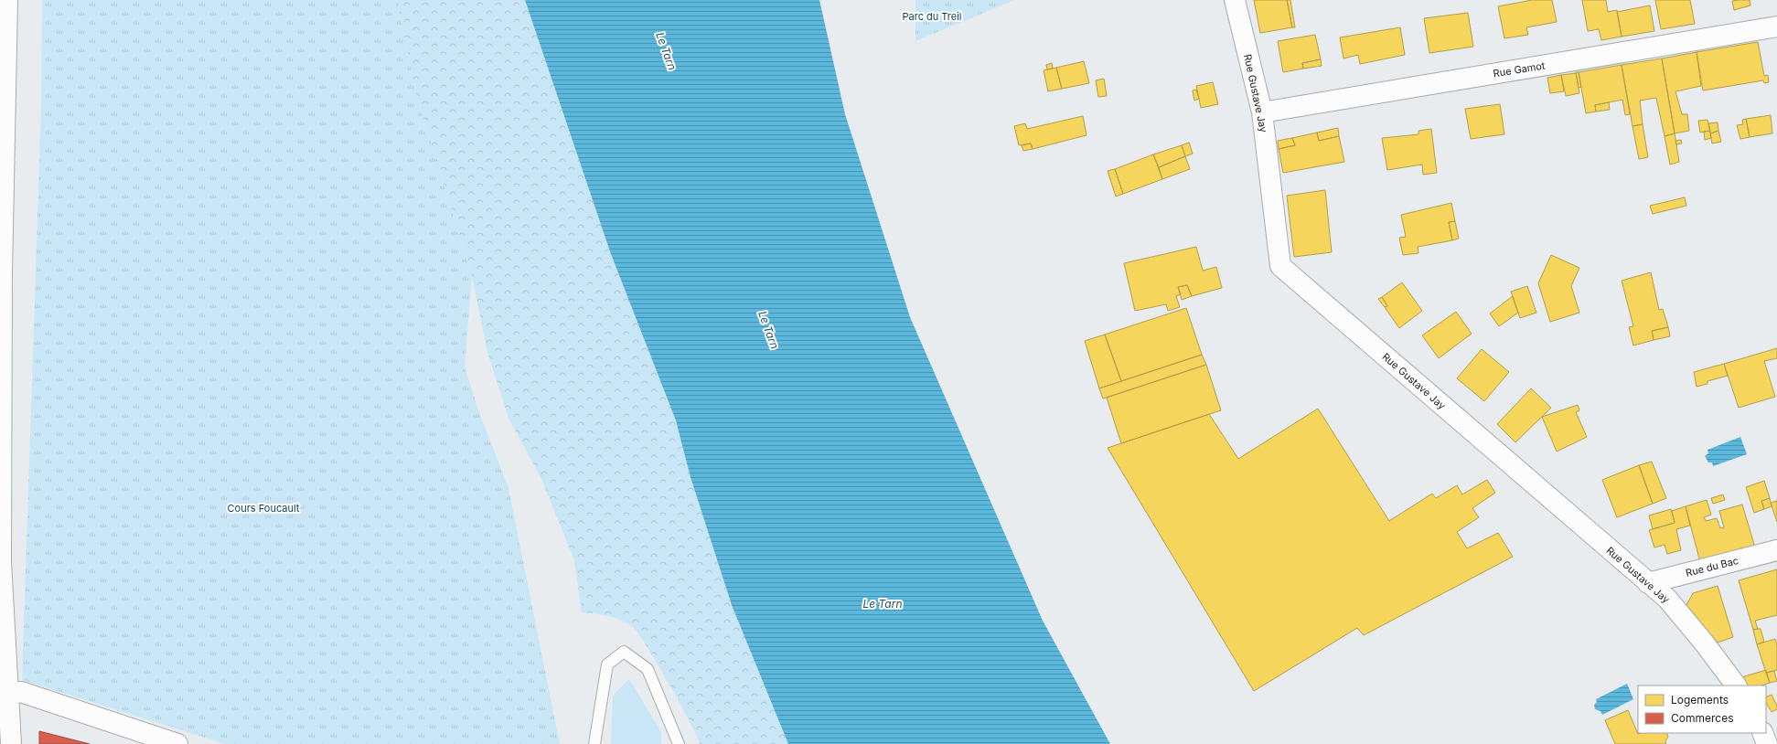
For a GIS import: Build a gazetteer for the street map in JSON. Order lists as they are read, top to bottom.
{
  "streets": {
    "street": ["Rue Gamot", "Rue Gustave Jay", "Rue du Bac"]
  },
  "crossings": [
    ["Rue Gamot", "Rue Gustave Jay"],
    ["Rue Gustave Jay", "Rue du Bac"]
  ],
  "water": ["Le Tarn"],
  "parks": ["Parc du Treil", "Cours Foucault"],
  "legend": ["Logements", "Commerces"]
}
